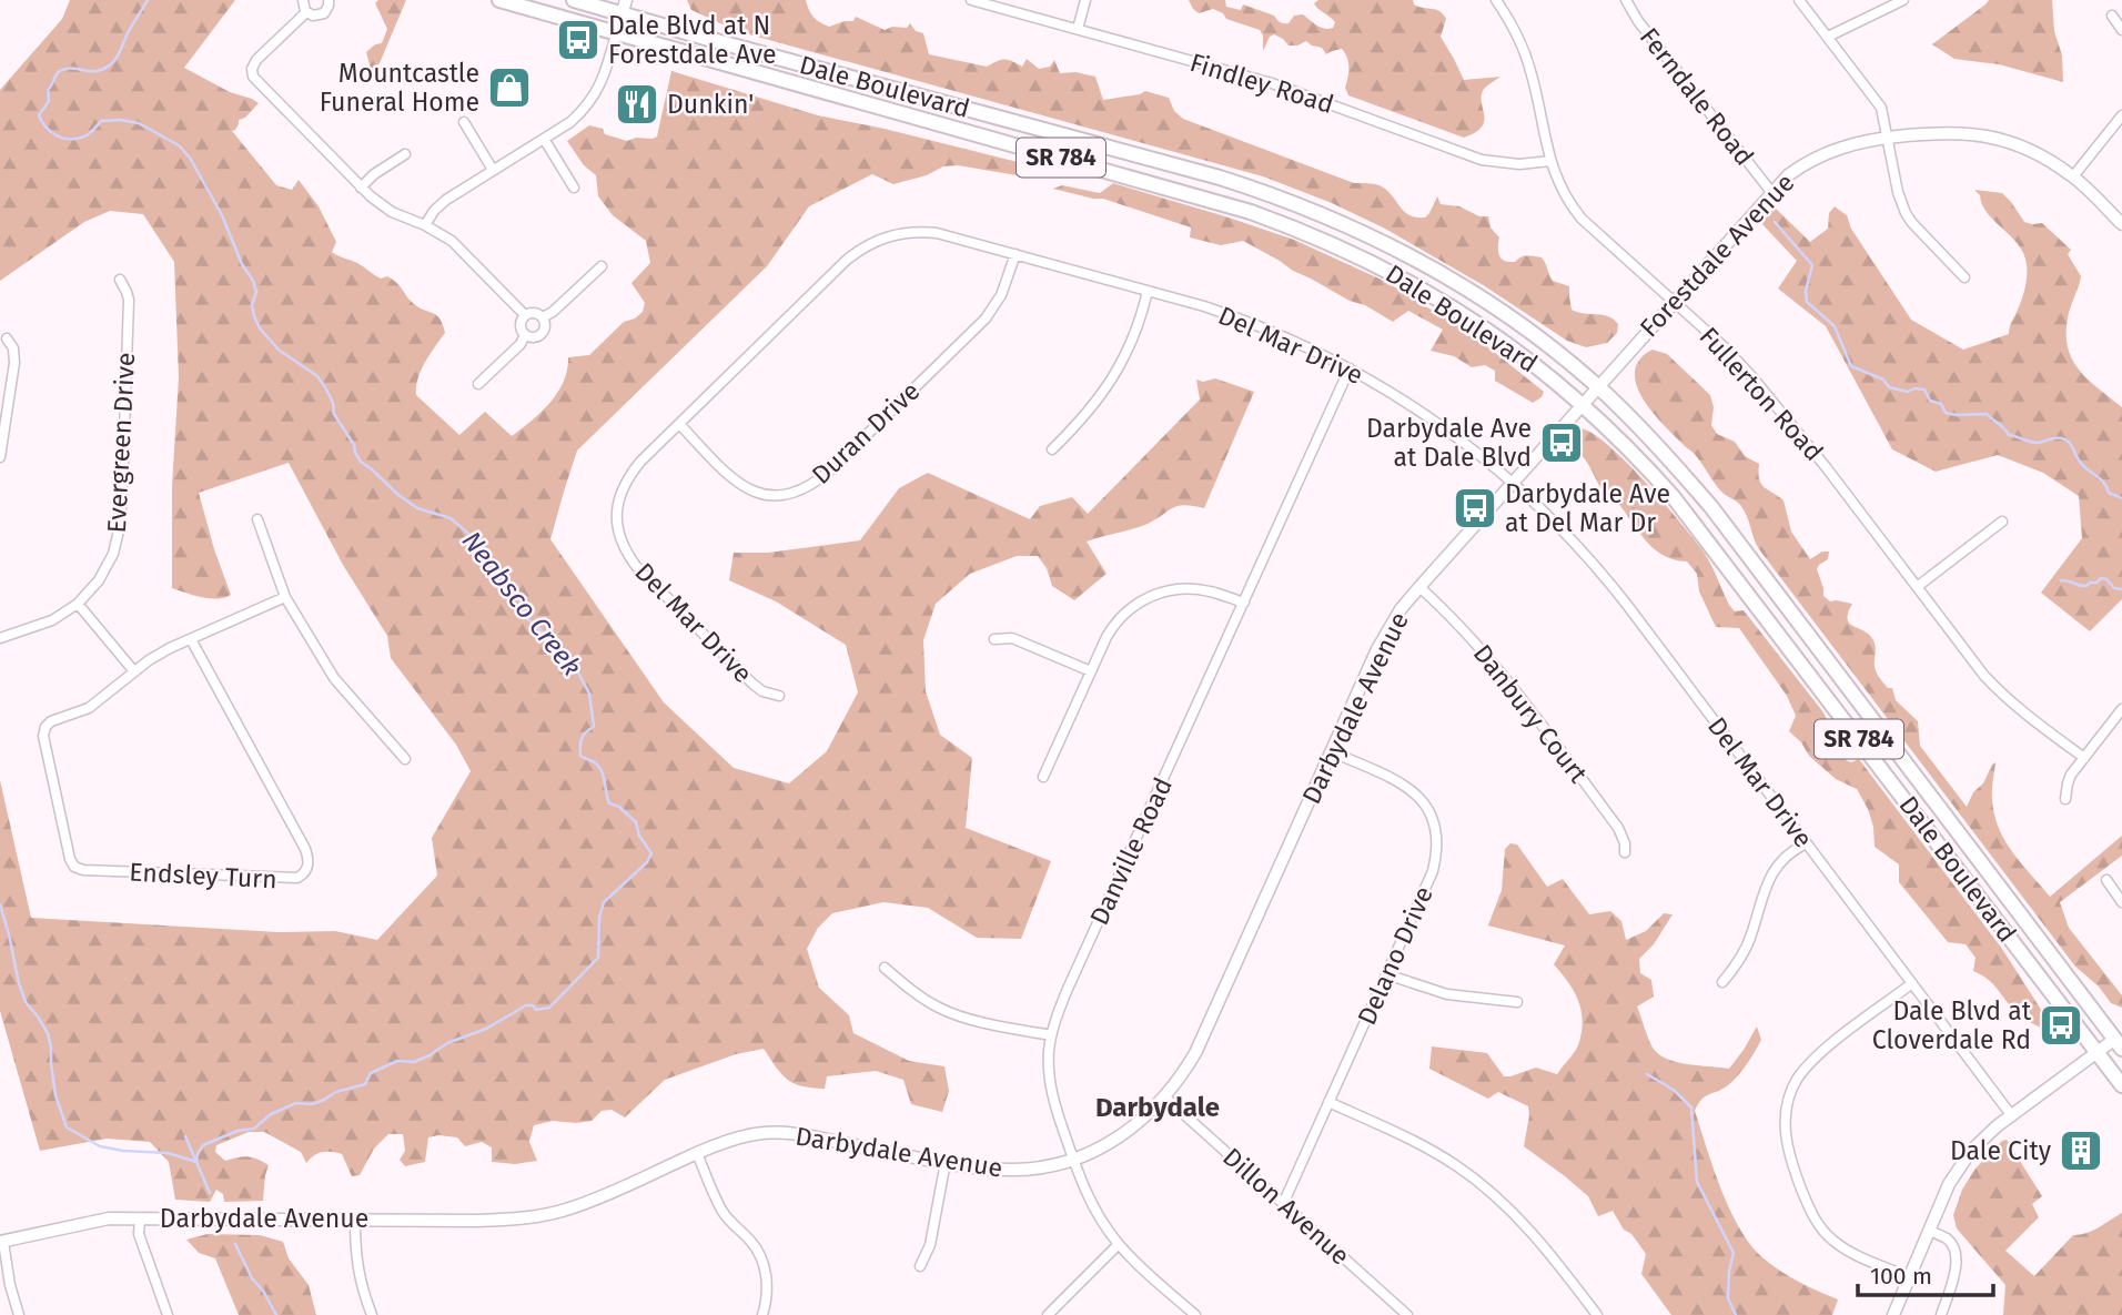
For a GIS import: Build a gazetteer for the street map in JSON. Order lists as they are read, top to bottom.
{
  "streets": {
    "main road": ["Dale Boulevard", "SR 784"],
    "street": [
      "Findley Road",
      "Ferndale Road",
      "Forestdale Avenue",
      "Del Mar Drive",
      "Fullerton Road",
      "Duran Drive",
      "Evergreen Drive",
      "Darbydale Avenue",
      "Danbury Court",
      "Danville Road",
      "Endsley Turn",
      "Delano Drive",
      "Dillon Avenue"
    ]
  },
  "crossings": [
    ["Findley Road", "Fullerton Road"],
    ["Dale Boulevard", "Forestdale Avenue"],
    ["Dale Boulevard", "Darbydale Avenue"],
    ["Ferndale Road", "Forestdale Avenue"],
    ["Forestdale Avenue", "Fullerton Road"],
    ["Forestdale Avenue", "Darbydale Avenue"],
    ["Del Mar Drive", "Duran Drive"],
    ["Del Mar Drive", "Darbydale Avenue"],
    ["Del Mar Drive", "Danville Road"],
    ["Darbydale Avenue", "Danbury Court"],
    ["Darbydale Avenue", "Danville Road"],
    ["Darbydale Avenue", "Delano Drive"],
    ["Darbydale Avenue", "Dillon Avenue"],
    ["Delano Drive", "Dillon Avenue"]
  ],
  "districts": ["Darbydale"],
  "water": ["Neabsco Creek"],
  "places": {
    "bus stop": [
      "Dale Blvd at N Forestdale Ave",
      "Darbydale Ave at Dale Blvd",
      "Darbydale Ave at Del Mar Dr",
      "Dale Blvd at Cloverdale Rd"
    ],
    "shop": ["Mountcastle Funeral Home"],
    "restaurant": ["Dunkin'"],
    "building": ["Dale City"]
  },
  "scale_bar": "100 m"
}
